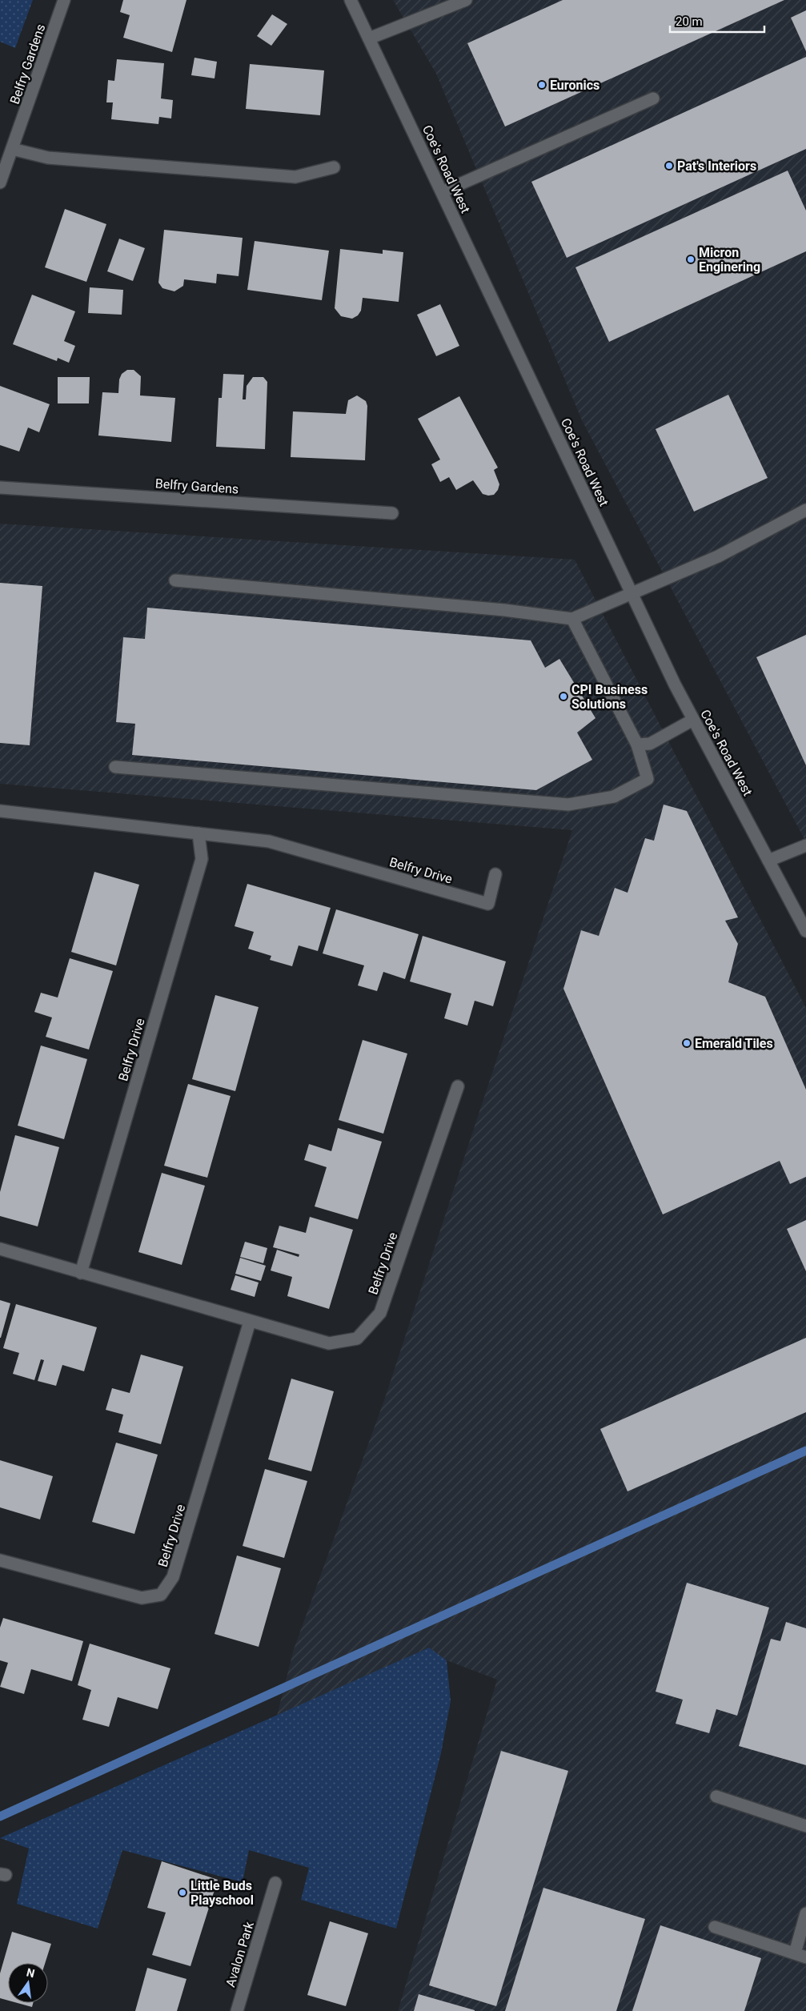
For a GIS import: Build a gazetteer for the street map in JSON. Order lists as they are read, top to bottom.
{
  "streets": {
    "street": [
      "Belfry Gardens",
      "Coe's Road West",
      "Belfry Drive",
      "Avalon Park"
    ]
  },
  "places": [
    "Euronics",
    "Pat's Interiors",
    "Micron Enginering",
    "CPI Business Solutions",
    "Emerald Tiles",
    "Little Buds Playschool"
  ],
  "scale_bar": "20 m",
  "north": "top"
}
